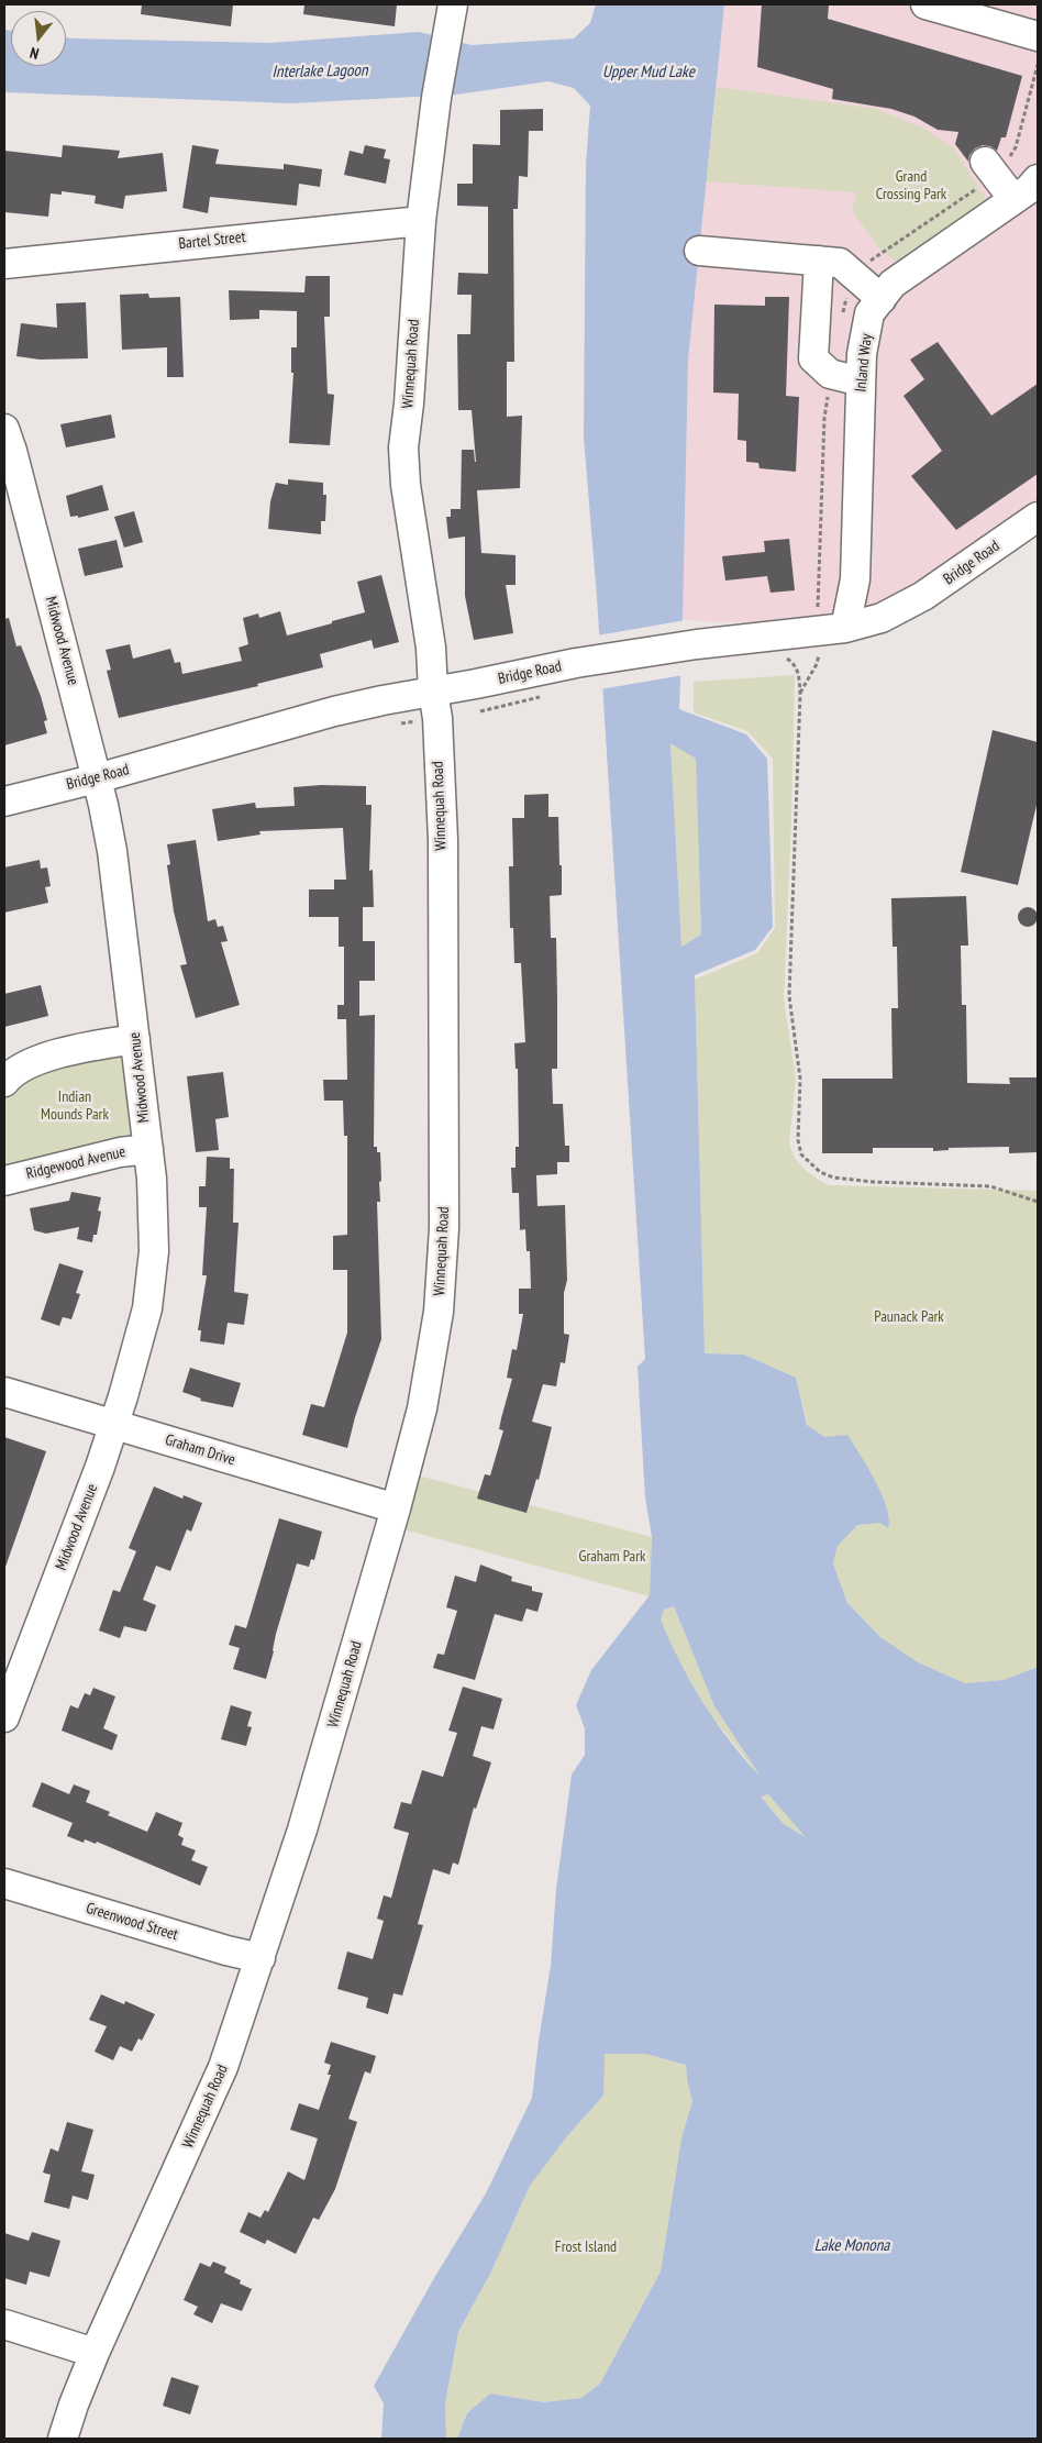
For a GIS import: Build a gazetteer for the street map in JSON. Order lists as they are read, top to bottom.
{
  "streets": {
    "street": [
      "Bartel Street",
      "Inland Way",
      "Winnequah Road",
      "Bridge Road",
      "Midwood Avenue",
      "Ridgewood Avenue",
      "Graham Drive",
      "Greenwood Street"
    ]
  },
  "crossings": [
    ["Bartel Street", "Winnequah Road"],
    ["Inland Way", "Bridge Road"],
    ["Winnequah Road", "Bridge Road"],
    ["Winnequah Road", "Graham Drive"],
    ["Winnequah Road", "Greenwood Street"],
    ["Bridge Road", "Midwood Avenue"],
    ["Midwood Avenue", "Ridgewood Avenue"],
    ["Midwood Avenue", "Graham Drive"]
  ],
  "water": ["Interlake Lagoon", "Upper Mud Lake", "Lake Monona"],
  "parks": [
    "Grand Crossing Park",
    "Indian Mounds Park",
    "Paunack Park",
    "Graham Park",
    "Frost Island"
  ],
  "north": "bottom"
}
